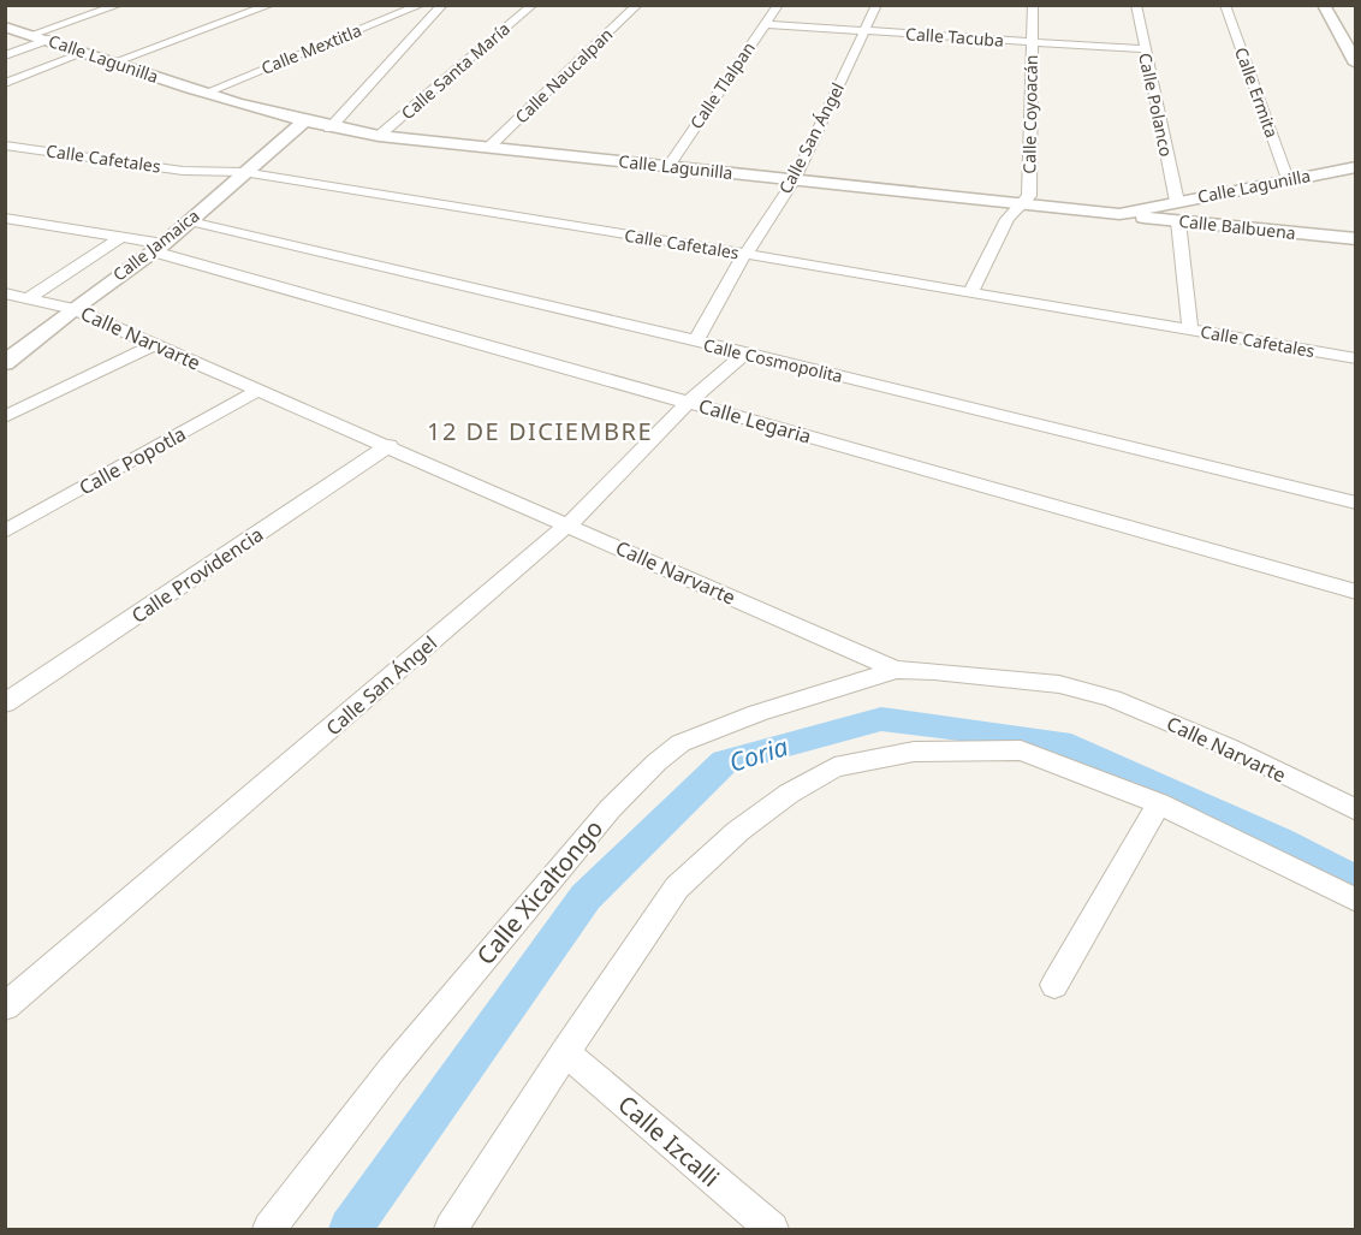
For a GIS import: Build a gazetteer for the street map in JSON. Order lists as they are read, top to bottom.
{
  "streets": {
    "street": [
      "Calle Tacuba",
      "Calle Mextitla",
      "Calle Lagunilla",
      "Calle Santa María",
      "Calle Naucalpan",
      "Calle Tlalpan",
      "Calle Ermita",
      "Calle Polanco",
      "Calle Coyoacán",
      "Calle San Ángel",
      "Calle Cafetales",
      "Calle Balbuena",
      "Calle Jamaica",
      "Calle Narvarte",
      "Calle Cosmopolita",
      "Calle Legaria",
      "Calle Popotla",
      "Calle Providencia",
      "Calle Xicaltongo",
      "Calle Izcalli"
    ]
  },
  "crossings": [
    ["Calle Tacuba", "Calle Tlalpan"],
    ["Calle Tacuba", "Calle Polanco"],
    ["Calle Tacuba", "Calle Coyoacán"],
    ["Calle Tacuba", "Calle San Ángel"],
    ["Calle Mextitla", "Calle Lagunilla"],
    ["Calle Lagunilla", "Calle Santa María"],
    ["Calle Lagunilla", "Calle Naucalpan"],
    ["Calle Lagunilla", "Calle Tlalpan"],
    ["Calle Lagunilla", "Calle Ermita"],
    ["Calle Lagunilla", "Calle Polanco"],
    ["Calle Lagunilla", "Calle Coyoacán"],
    ["Calle Lagunilla", "Calle San Ángel"],
    ["Calle Lagunilla", "Calle Balbuena"],
    ["Calle Lagunilla", "Calle Jamaica"],
    ["Calle Coyoacán", "Calle Cafetales"],
    ["Calle San Ángel", "Calle Cafetales"],
    ["Calle San Ángel", "Calle Narvarte"],
    ["Calle San Ángel", "Calle Cosmopolita"],
    ["Calle San Ángel", "Calle Legaria"],
    ["Calle Cafetales", "Calle Jamaica"],
    ["Calle Jamaica", "Calle Narvarte"],
    ["Calle Jamaica", "Calle Cosmopolita"],
    ["Calle Jamaica", "Calle Legaria"],
    ["Calle Narvarte", "Calle Popotla"],
    ["Calle Narvarte", "Calle Providencia"],
    ["Calle Narvarte", "Calle Xicaltongo"]
  ],
  "districts": ["12 DE DICIEMBRE"],
  "water": ["Coria"]
}
